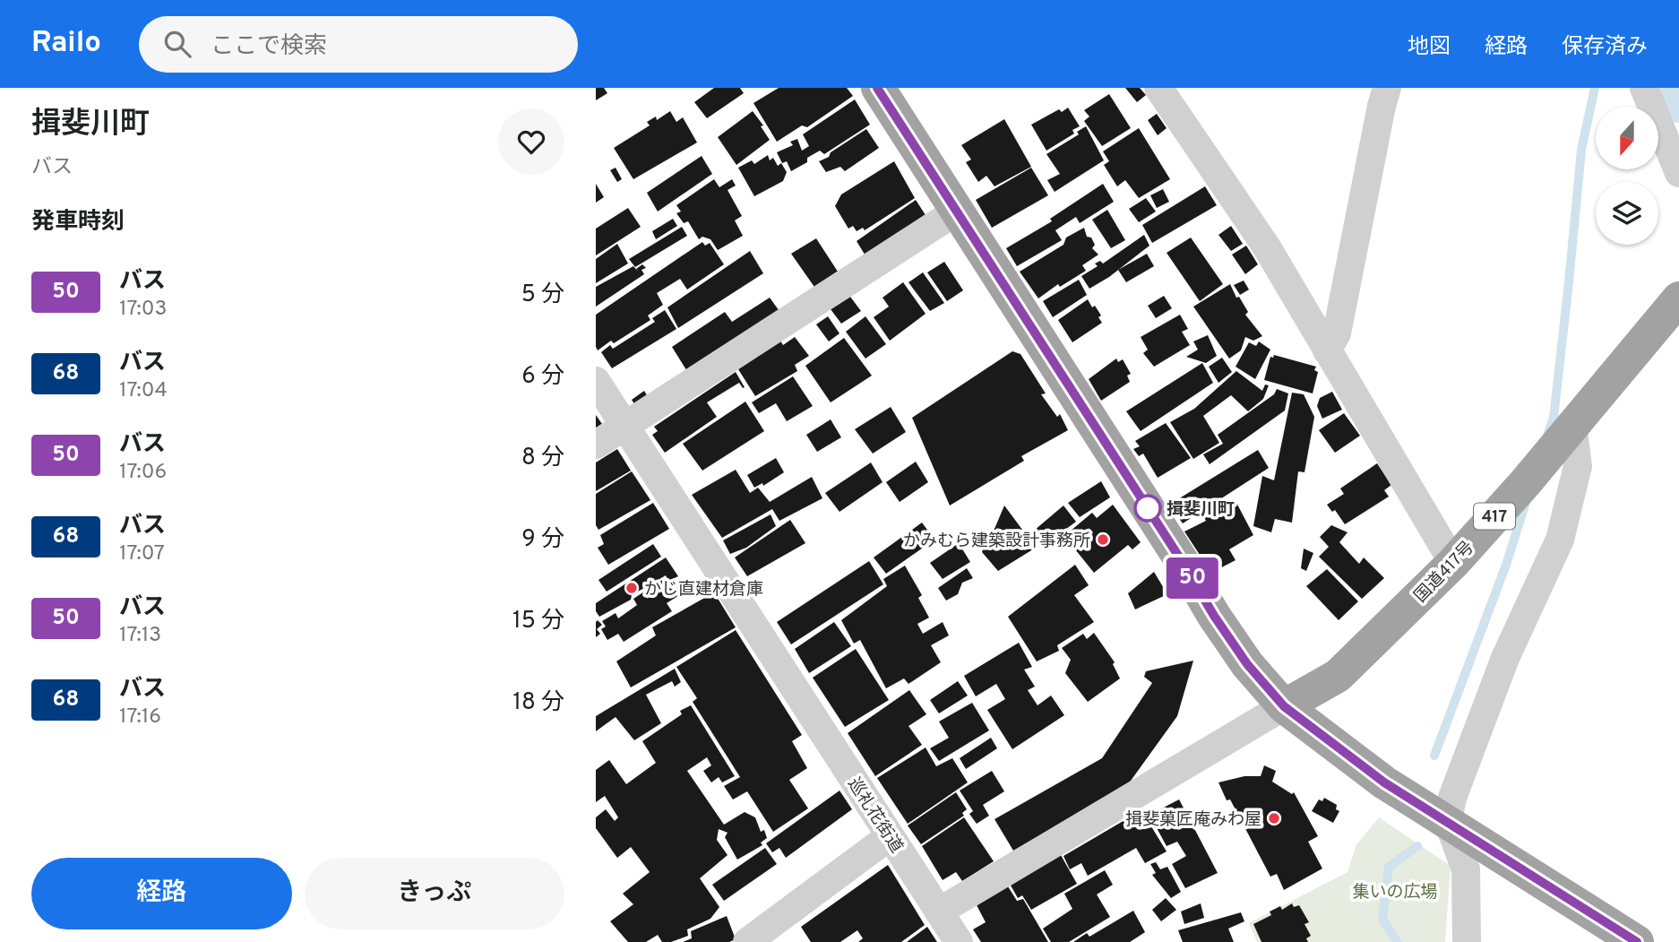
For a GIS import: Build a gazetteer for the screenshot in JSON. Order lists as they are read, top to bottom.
{
  "streets": {
    "highway": ["417", "国道417号"],
    "street": ["巡礼花街道"]
  },
  "parks": ["集いの広場"],
  "places": [
    "揖斐川町",
    "かみむら建築設計事務所",
    "かじ直建材倉庫",
    "揖斐菓匠庵みわ屋"
  ],
  "lines": ["bus line 50"],
  "north": "bottom",
  "page": {
    "header": "Railo",
    "search": "ここで検索",
    "nav": ["地図", "経路", "保存済み"],
    "heading": [
      ["揖斐川町", "バス"],
      "発車時刻"
    ],
    "on_map": "50",
    "list": [
      {
        "mark": "50",
        "name": "バス",
        "note": "17:03",
        "value": "5 分"
      },
      {
        "mark": "68",
        "name": "バス",
        "note": "17:04",
        "value": "6 分"
      },
      {
        "mark": "50",
        "name": "バス",
        "note": "17:06",
        "value": "8 分"
      },
      {
        "mark": "68",
        "name": "バス",
        "note": "17:07",
        "value": "9 分"
      },
      {
        "mark": "50",
        "name": "バス",
        "note": "17:13",
        "value": "15 分"
      },
      {
        "mark": "68",
        "name": "バス",
        "note": "17:16",
        "value": "18 分"
      }
    ],
    "buttons": ["経路", "きっぷ"]
  }
}
